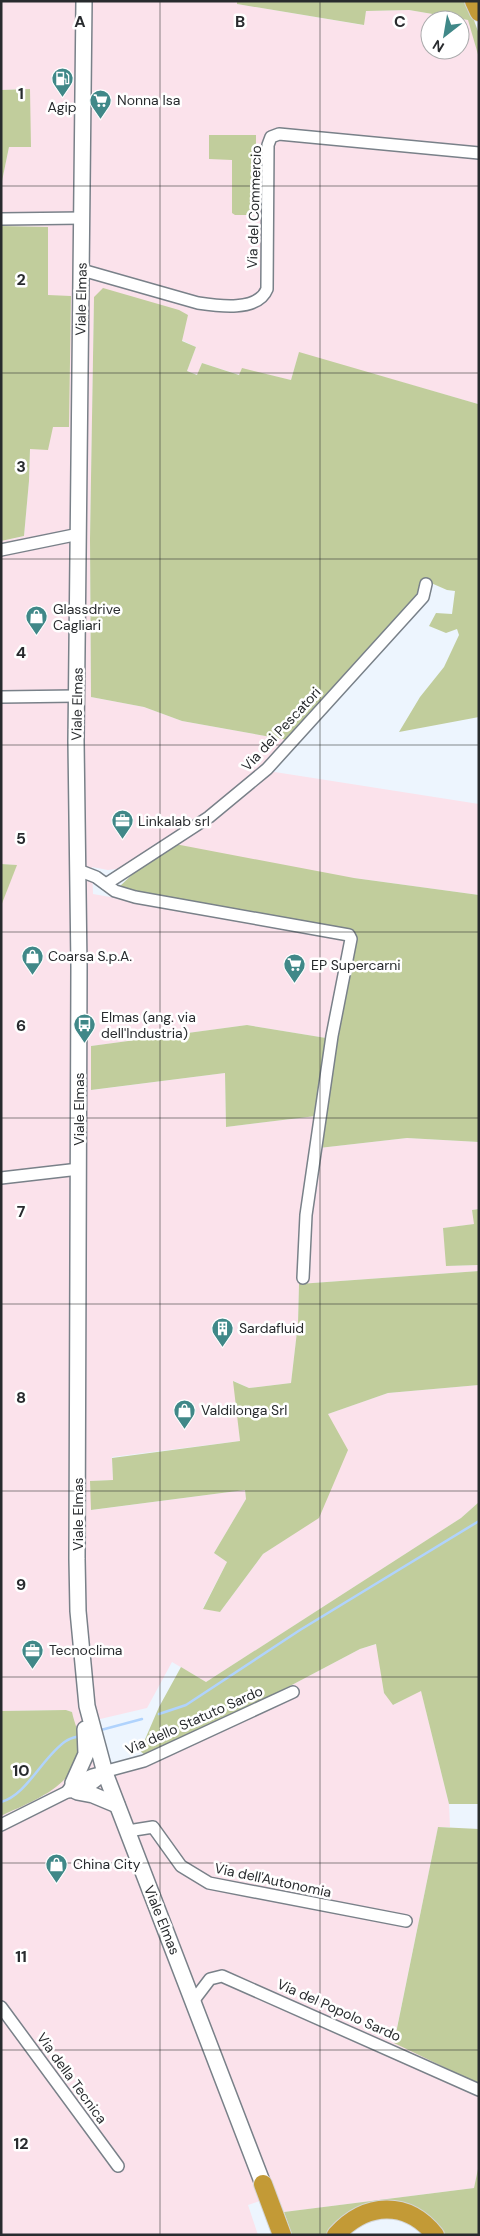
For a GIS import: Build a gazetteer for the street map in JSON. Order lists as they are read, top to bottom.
{
  "streets": {
    "main road": ["Viale Elmas"],
    "street": [
      "Via del Commercio",
      "Via dei Pescatori",
      "Via dello Statuto Sardo",
      "Via dell'Autonomia",
      "Via del Popolo Sardo",
      "Via della Tecnica"
    ]
  },
  "crossings": [
    ["Via del Commercio", "Viale Elmas"],
    ["Viale Elmas", "Via dello Statuto Sardo"],
    ["Viale Elmas", "Via dell'Autonomia"],
    ["Viale Elmas", "Via del Popolo Sardo"]
  ],
  "places": {
    "fuel station": ["Agip"],
    "supermarket": ["Nonna Isa", "EP Supercarni"],
    "shop": [
      "Glassdrive Cagliari",
      "Coarsa S.p.A.",
      "Valdilonga Srl",
      "China City"
    ],
    "office": ["Linkalab srl", "Tecnoclima"],
    "bus stop": ["Elmas (ang. via dell'Industria)"],
    "building": ["Sardafluid"]
  },
  "north": "bottom left",
  "grid": {
    "columns": ["A", "B", "C"],
    "rows": [
      "1",
      "2",
      "3",
      "4",
      "5",
      "6",
      "7",
      "8",
      "9",
      "10",
      "11",
      "12"
    ]
  }
}
